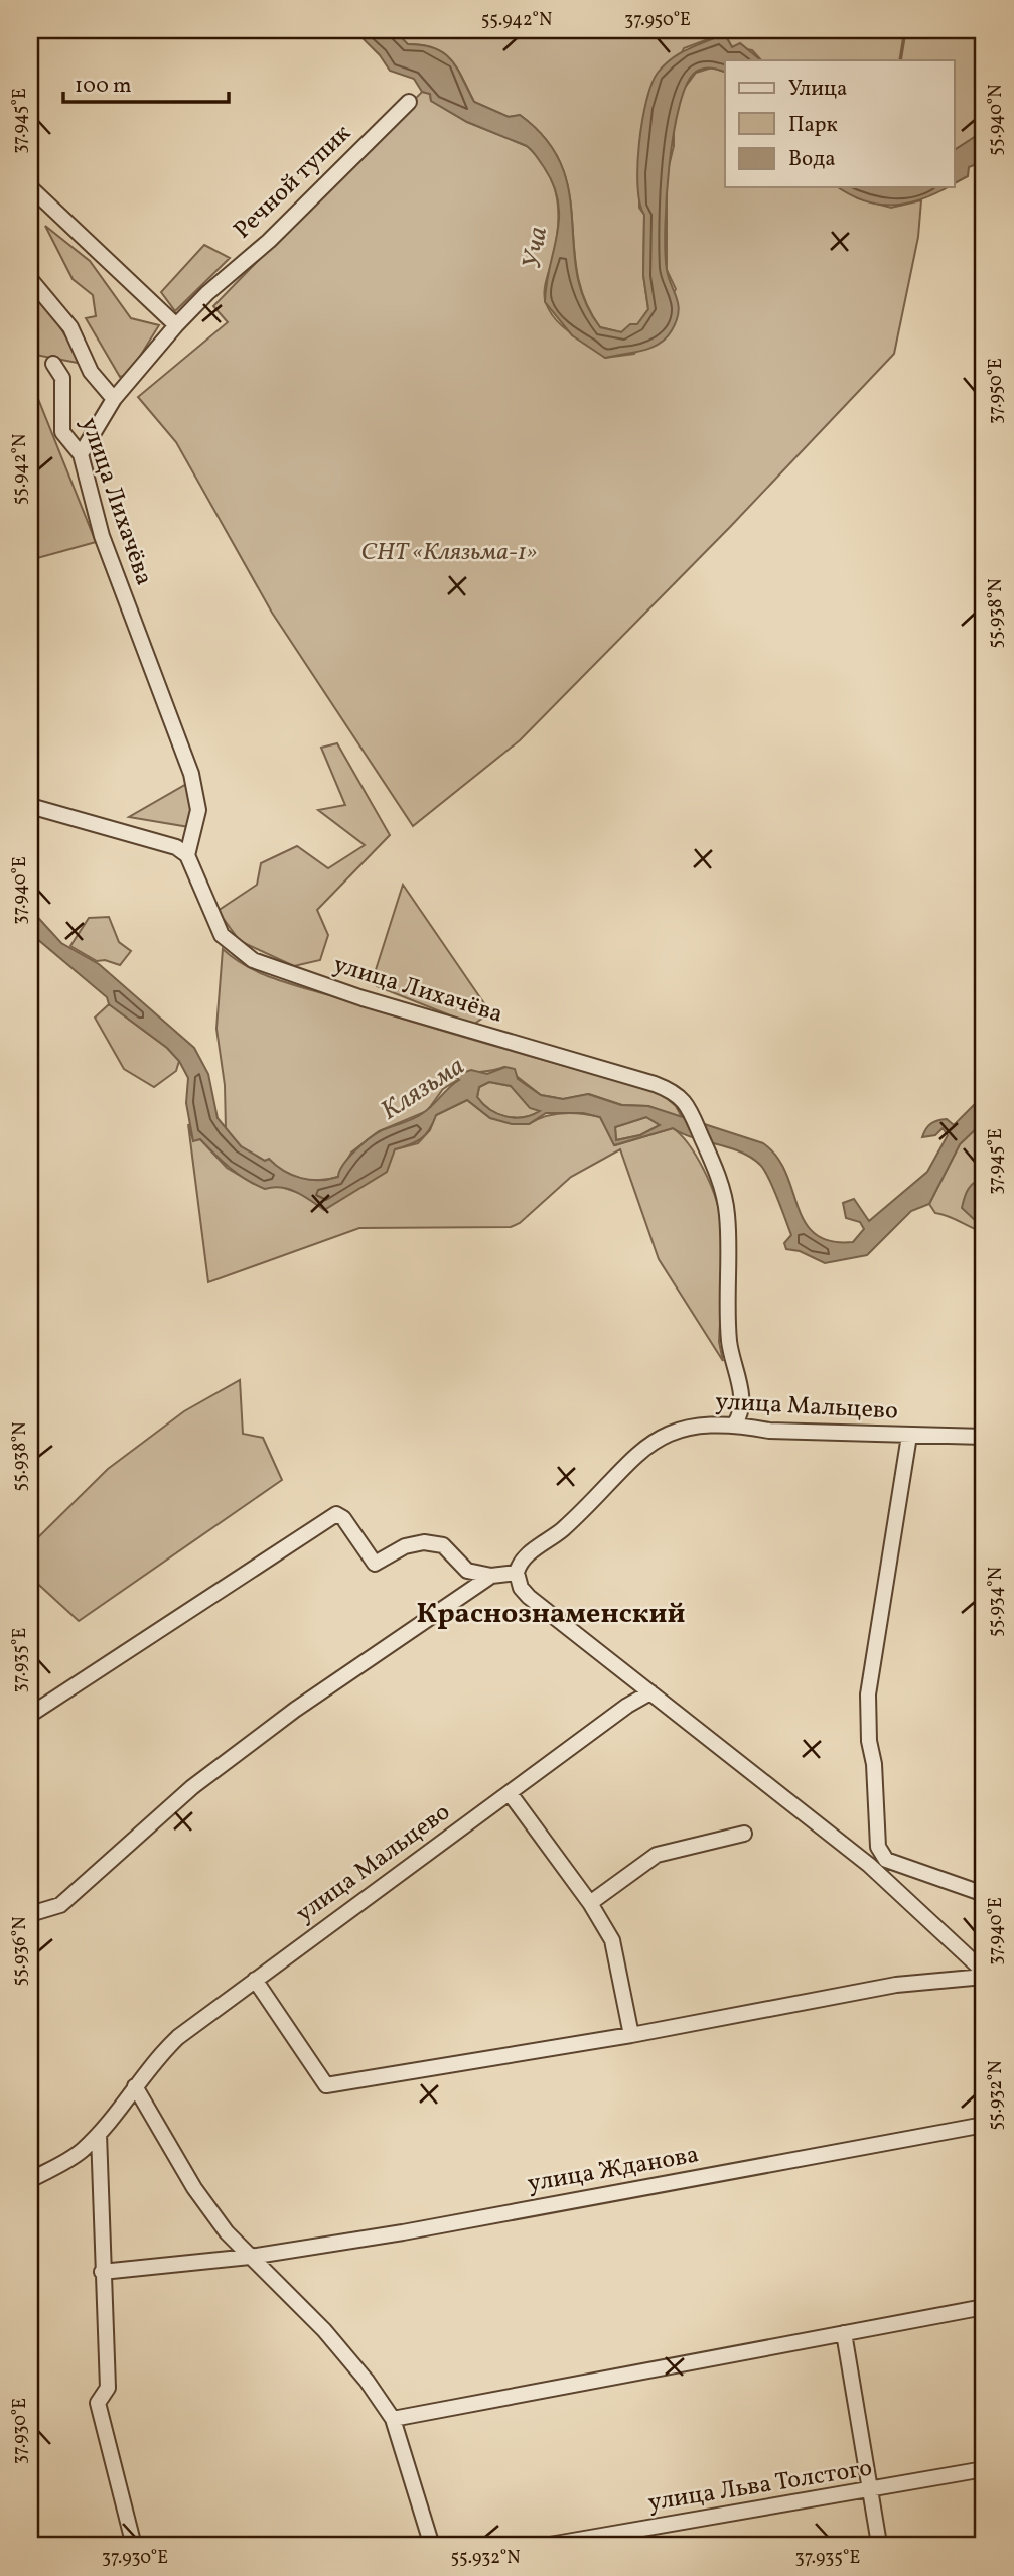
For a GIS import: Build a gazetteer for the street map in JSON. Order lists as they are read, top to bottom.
{
  "streets": {
    "street": [
      "Речной тупик",
      "улица Лихачёва",
      "улица Мальцево",
      "улица Жданова",
      "улица Льва Толстого"
    ]
  },
  "crossings": [
    ["Речной тупик", "улица Лихачёва"],
    ["улица Лихачёва", "улица Мальцево"]
  ],
  "districts": ["Краснознаменский"],
  "water": ["Уча", "Клязьма"],
  "parks": ["СНТ «Клязьма-1»"],
  "legend": ["Улица", "Парк", "Вода"],
  "scale_bar": "100 m",
  "coordinates": [
    "55.942°N",
    "37.950°E",
    "55.940°N",
    "37.945°E",
    "55.938°N",
    "37.940°E",
    "55.934°N",
    "37.935°E",
    "55.936°N",
    "55.932°N",
    "37.930°E"
  ]
}
